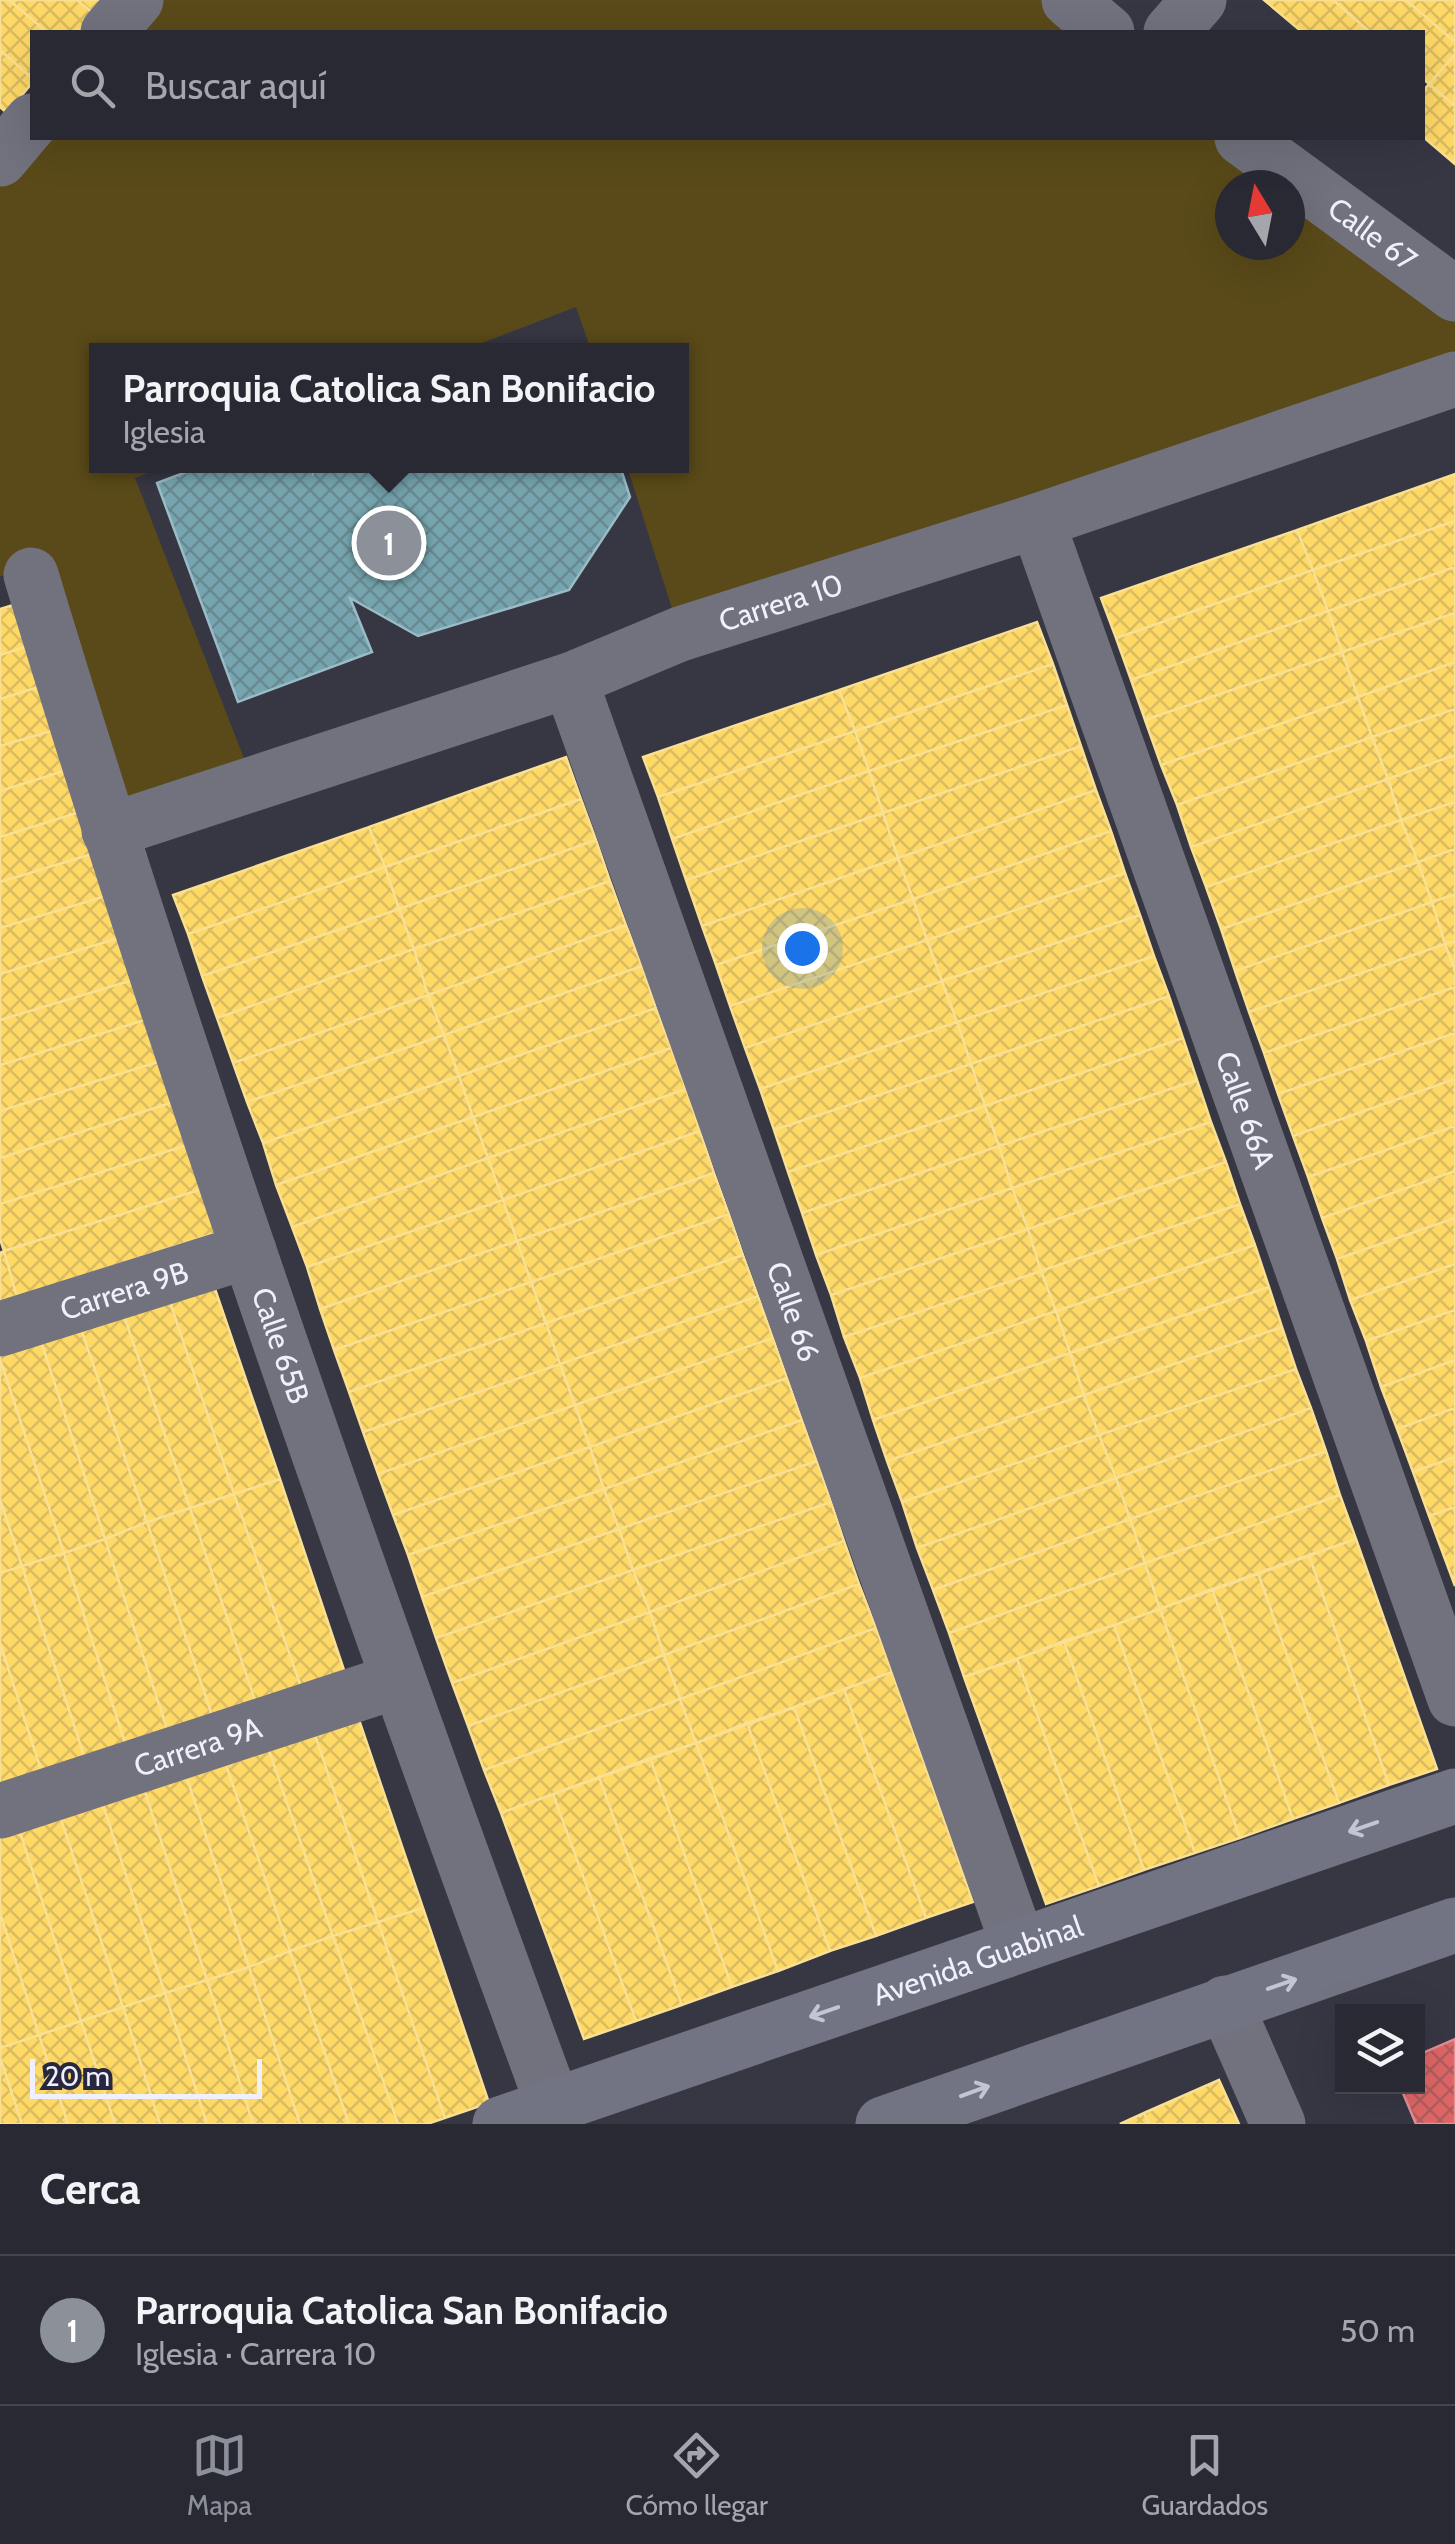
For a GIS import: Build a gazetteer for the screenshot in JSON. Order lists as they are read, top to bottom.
{
  "streets": {
    "main road": ["Avenida Guabinal"],
    "street": [
      "Calle 67",
      "Carrera 10",
      "Calle 66A",
      "Carrera 9B",
      "Calle 66",
      "Calle 65B",
      "Carrera 9A"
    ]
  },
  "crossings": [
    ["Carrera 10", "Calle 66A"],
    ["Carrera 10", "Calle 66"],
    ["Carrera 10", "Calle 65B"],
    ["Carrera 9B", "Calle 65B"],
    ["Calle 66", "Avenida Guabinal"],
    ["Calle 65B", "Carrera 9A"],
    ["Calle 65B", "Avenida Guabinal"]
  ],
  "scale_bar": "20 m",
  "north": "top",
  "page": {
    "search": "Buscar aquí",
    "popup": ["Parroquia Catolica San Bonifacio", "Iglesia"],
    "pins": "1",
    "scale": "20 m",
    "heading": "Cerca",
    "list": [
      {
        "mark": "1",
        "name": "Parroquia Catolica San Bonifacio",
        "note": "Iglesia · Carrera 10",
        "value": "50 m"
      }
    ],
    "nav": ["Mapa", "Cómo llegar", "Guardados"]
  }
}
